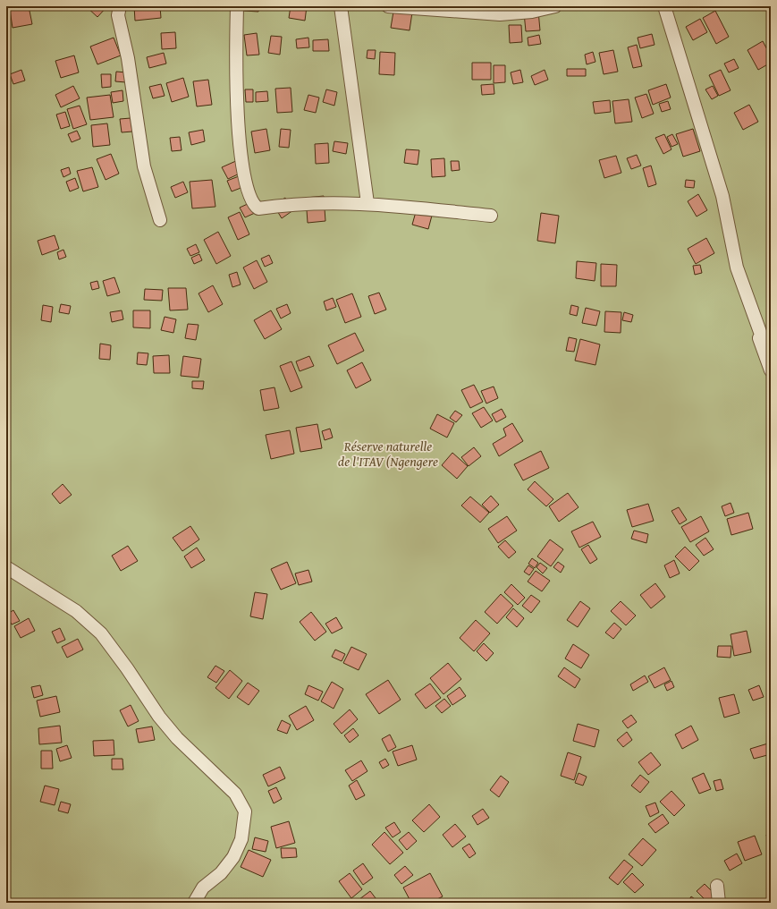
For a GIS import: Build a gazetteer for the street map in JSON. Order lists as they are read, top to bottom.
{
  "parks": ["Réserve naturelle de l'ITAV (Ngengere"]
}
